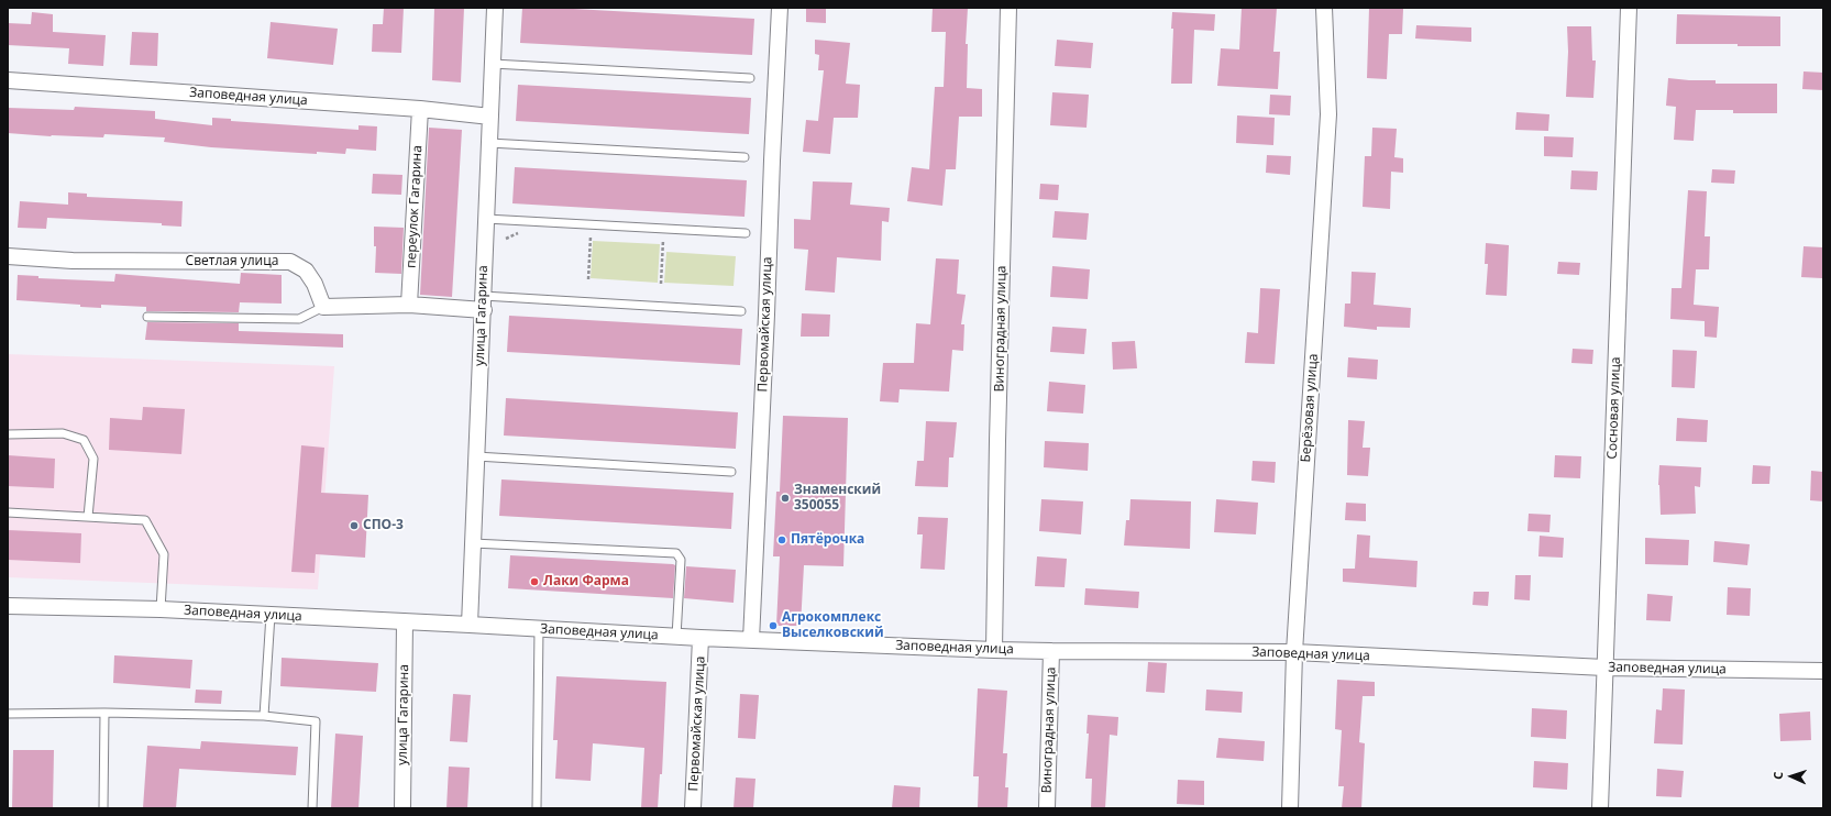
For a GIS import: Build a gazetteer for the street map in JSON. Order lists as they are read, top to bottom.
{
  "streets": {
    "street": [
      "Заповедная улица",
      "переулок Гагарина",
      "Светлая улица",
      "улица Гагарина",
      "Первомайская улица",
      "Виноградная улица",
      "Берёзовая улица",
      "Сосновая улица"
    ]
  },
  "crossings": [
    ["Заповедная улица", "переулок Гагарина"],
    ["Заповедная улица", "улица Гагарина"],
    ["Заповедная улица", "Первомайская улица"],
    ["Заповедная улица", "Виноградная улица"],
    ["Заповедная улица", "Берёзовая улица"],
    ["Заповедная улица", "Сосновая улица"]
  ],
  "places": [
    "Знаменский 350055",
    "СПО-3",
    "Пятёрочка",
    "Лаки Фарма",
    "Агрокомплекс Выселковский"
  ],
  "north": "left"
}
